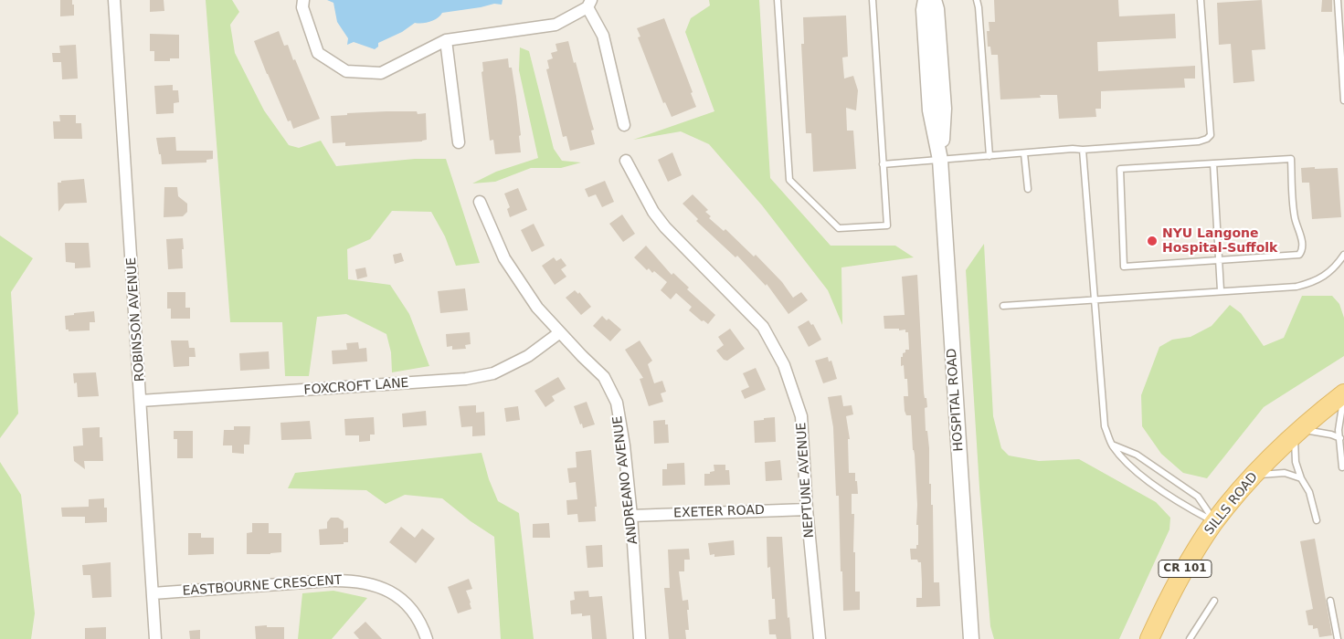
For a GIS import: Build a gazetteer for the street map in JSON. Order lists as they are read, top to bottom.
{
  "streets": {
    "main road": ["SILLS ROAD", "CR 101"],
    "street": [
      "ROBINSON AVENUE",
      "FOXCROFT LANE",
      "HOSPITAL ROAD",
      "ANDREANO AVENUE",
      "NEPTUNE AVENUE",
      "EXETER ROAD",
      "EASTBOURNE CRESCENT"
    ]
  },
  "crossings": [
    ["ROBINSON AVENUE", "FOXCROFT LANE"],
    ["ROBINSON AVENUE", "EASTBOURNE CRESCENT"],
    ["FOXCROFT LANE", "ANDREANO AVENUE"],
    ["ANDREANO AVENUE", "EXETER ROAD"],
    ["NEPTUNE AVENUE", "EXETER ROAD"]
  ],
  "places": ["NYU Langone Hospital-Suffolk"]
}
